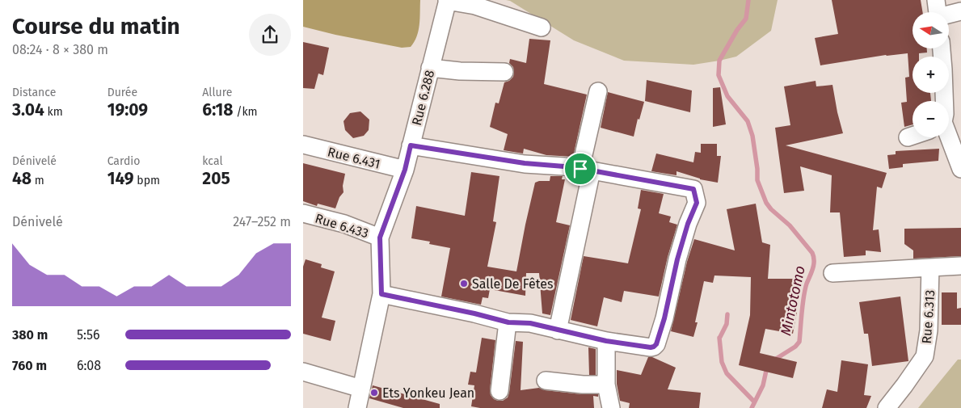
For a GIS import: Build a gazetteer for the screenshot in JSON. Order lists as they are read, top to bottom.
{
  "streets": {
    "street": [
      "Rue 6.288",
      "Rue 6.431",
      "Rue 6.433",
      "Rue 6.313"
    ]
  },
  "crossings": [
    ["Rue 6.288", "Rue 6.431"],
    ["Rue 6.288", "Rue 6.433"]
  ],
  "water": ["Mintotomo"],
  "places": ["Salle De Fêtes", "Ets Yonkeu Jean"],
  "north": "left",
  "page": {
    "heading": ["Course du matin", "08:24 · 8 × 380 m"],
    "map_buttons": ["+", "−"],
    "stats": [
      ["Distance", "3.04 km"],
      ["Durée", "19:09"],
      ["Allure", "6:18 /km"],
      ["Dénivelé", "48 m"],
      ["Cardio", "149 bpm"],
      ["kcal", "205"]
    ],
    "chart": ["Dénivelé", "247–252 m"],
    "list": [
      {
        "name": "380 m",
        "note": "5:56"
      },
      {
        "name": "760 m",
        "note": "6:08"
      }
    ]
  }
}
